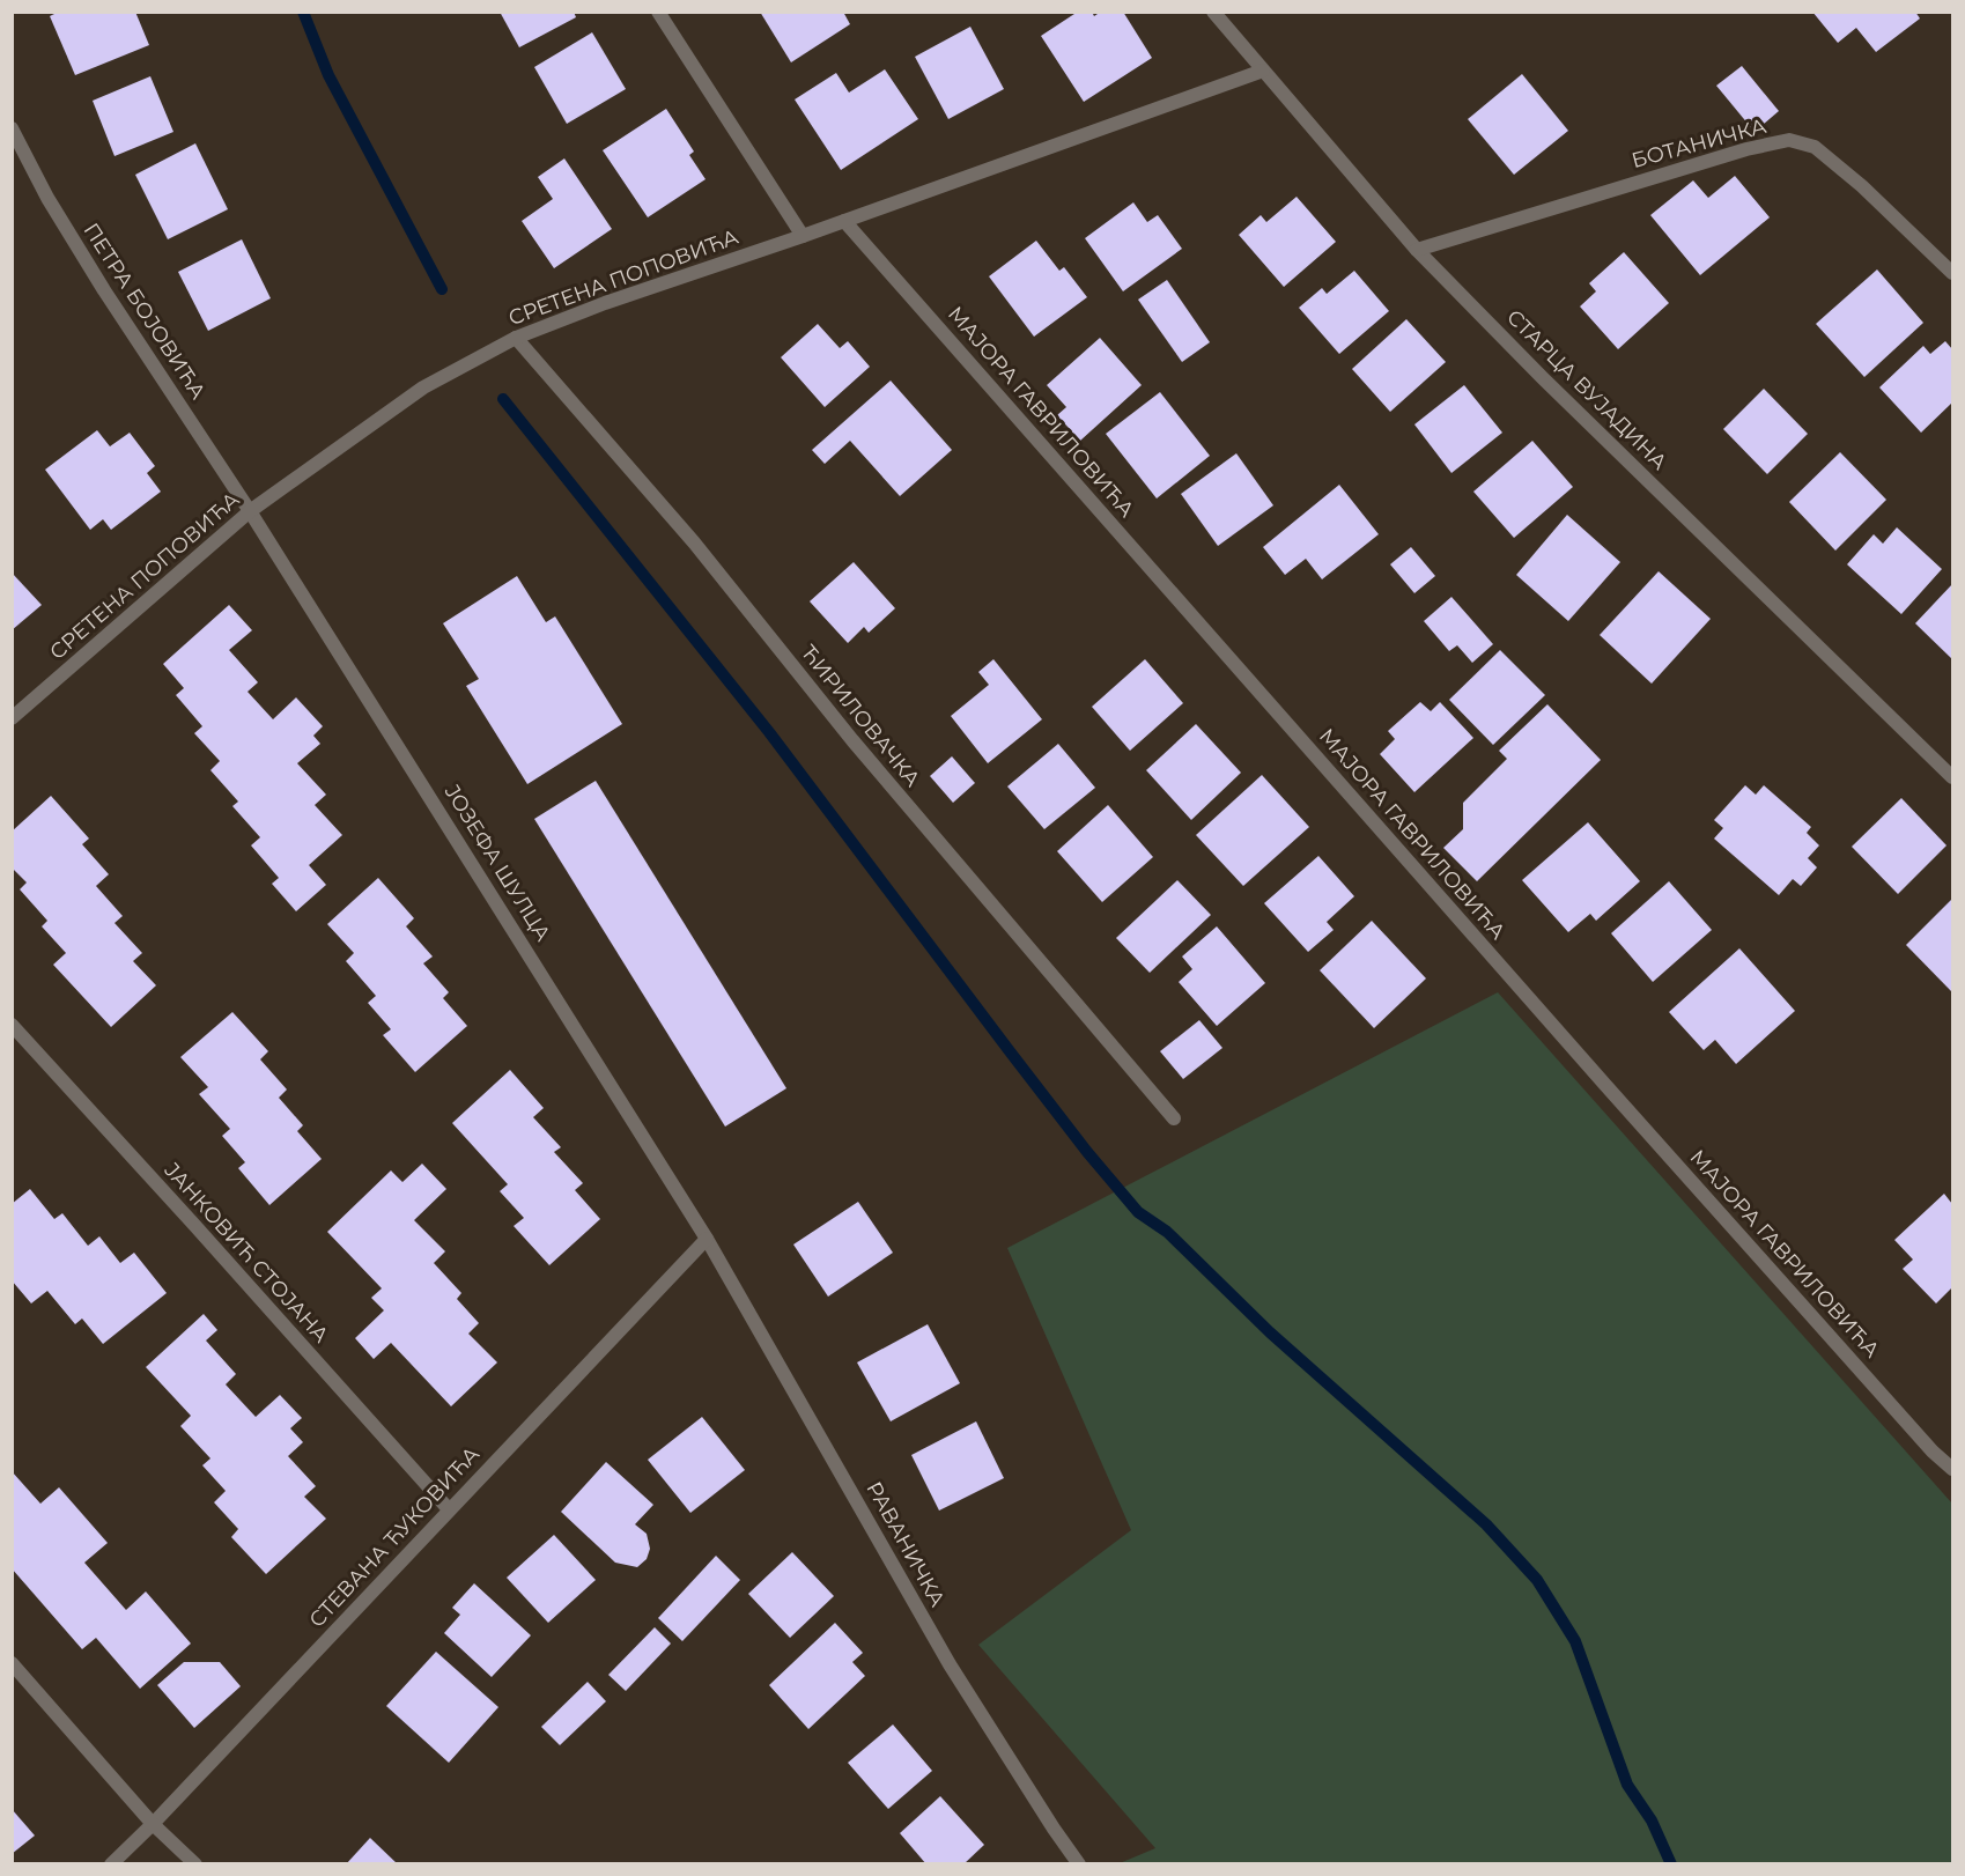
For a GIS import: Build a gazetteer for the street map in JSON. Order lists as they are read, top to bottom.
{
  "streets": {
    "street": [
      "БОТАНИЧКА",
      "СРЕТЕНА ПОПОВИЋА",
      "ПЕТРА БОЈОВИЋА",
      "СТАРЦА ВУЈАДИНА",
      "МАЈОРА ГАВРИЛОВИЋА",
      "ЋИРИЛОВАЧКА",
      "ЈОЗЕФА ШУЛЦА",
      "ЈАНКОВИЋ СТОЈАНА",
      "СТЕВАНА ЋУКОВИЋА",
      "РАВАНИЧКА"
    ]
  },
  "crossings": [
    ["БОТАНИЧКА", "СТАРЦА ВУЈАДИНА"],
    ["СРЕТЕНА ПОПОВИЋА", "ПЕТРА БОЈОВИЋА"],
    ["СРЕТЕНА ПОПОВИЋА", "СТАРЦА ВУЈАДИНА"],
    ["СРЕТЕНА ПОПОВИЋА", "МАЈОРА ГАВРИЛОВИЋА"],
    ["СРЕТЕНА ПОПОВИЋА", "ЋИРИЛОВАЧКА"],
    ["СРЕТЕНА ПОПОВИЋА", "ЈОЗЕФА ШУЛЦА"],
    ["ПЕТРА БОЈОВИЋА", "ЈОЗЕФА ШУЛЦА"],
    ["ЈОЗЕФА ШУЛЦА", "СТЕВАНА ЋУКОВИЋА"],
    ["ЈОЗЕФА ШУЛЦА", "РАВАНИЧКА"],
    ["ЈАНКОВИЋ СТОЈАНА", "СТЕВАНА ЋУКОВИЋА"],
    ["СТЕВАНА ЋУКОВИЋА", "РАВАНИЧКА"]
  ]
}
